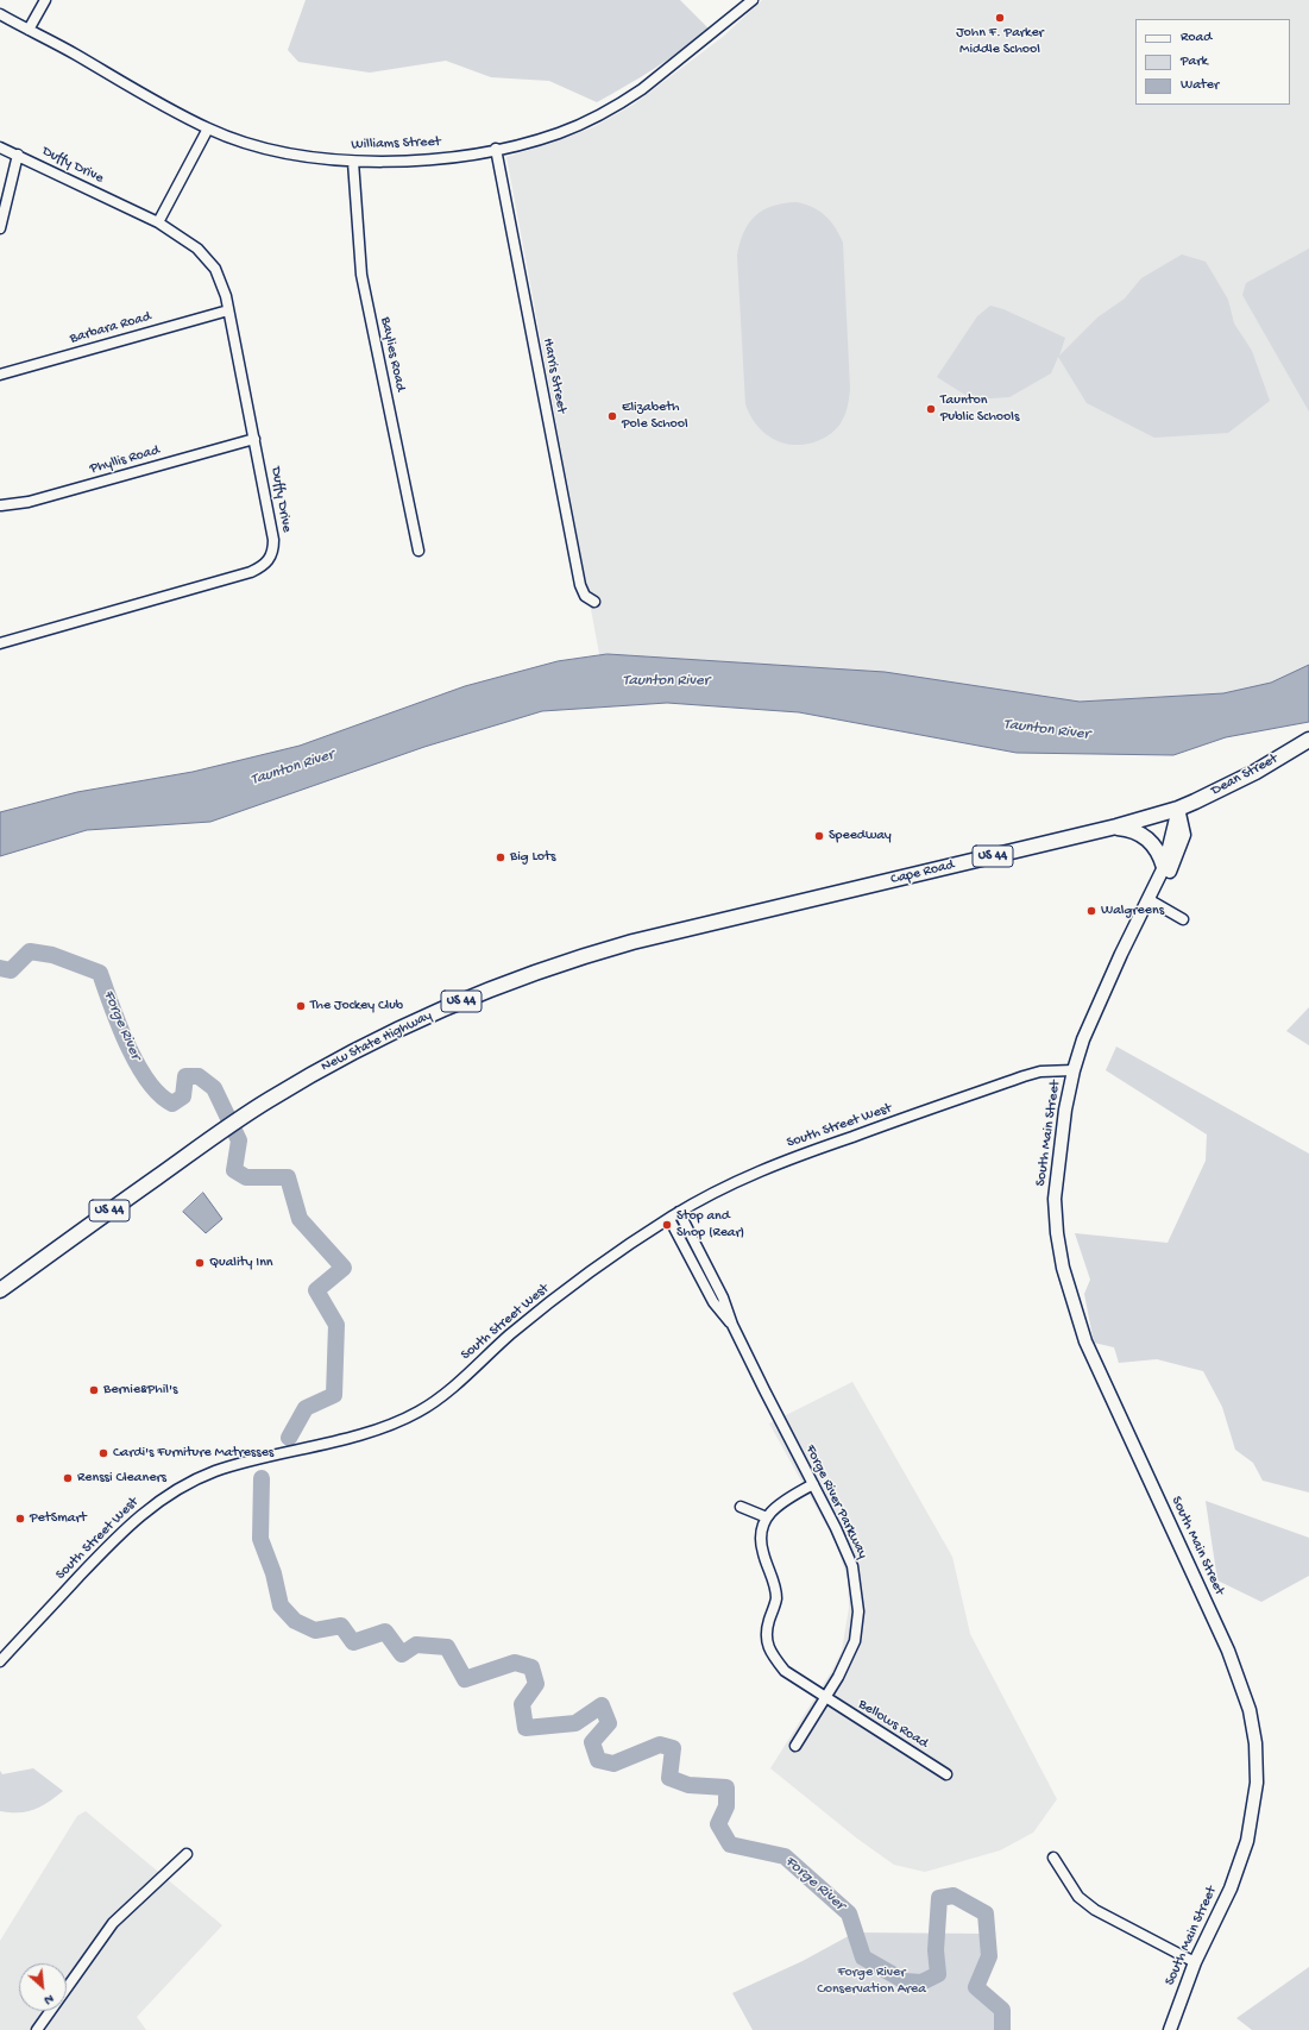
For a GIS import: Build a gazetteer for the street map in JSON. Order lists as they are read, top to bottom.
{
  "streets": {
    "highway": [
      "Dean Street",
      "US 44",
      "Cape Road",
      "New State Highway"
    ],
    "main road": ["South Main Street"],
    "street": [
      "Williams Street",
      "Duffy Drive",
      "Barbara Road",
      "Baylies Road",
      "Harris Street",
      "Phyllis Road",
      "South Street West",
      "Forge River Parkway",
      "Bellows Road"
    ]
  },
  "crossings": [
    ["Williams Street", "Baylies Road"],
    ["Williams Street", "Harris Street"],
    ["Duffy Drive", "Barbara Road"],
    ["Duffy Drive", "Phyllis Road"],
    ["Dean Street", "Cape Road"],
    ["Cape Road", "New State Highway"],
    ["South Street West", "South Main Street"],
    ["South Street West", "Forge River Parkway"],
    ["Forge River Parkway", "Bellows Road"]
  ],
  "water": ["Taunton River", "Forge River"],
  "parks": ["Forge River Conservation Area"],
  "places": [
    "John F. Parker Middle School",
    "Taunton Public Schools",
    "Elizabeth Pole School",
    "Speedway",
    "Big Lots",
    "Walgreens",
    "The Jockey Club",
    "Stop and Shop (Rear)",
    "Quality Inn",
    "Bernie&Phil's",
    "Cardi's Furniture Matresses",
    "Renssi Cleaners",
    "PetSmart"
  ],
  "legend": ["Road", "Park", "Water"],
  "north": "bottom right"
}
